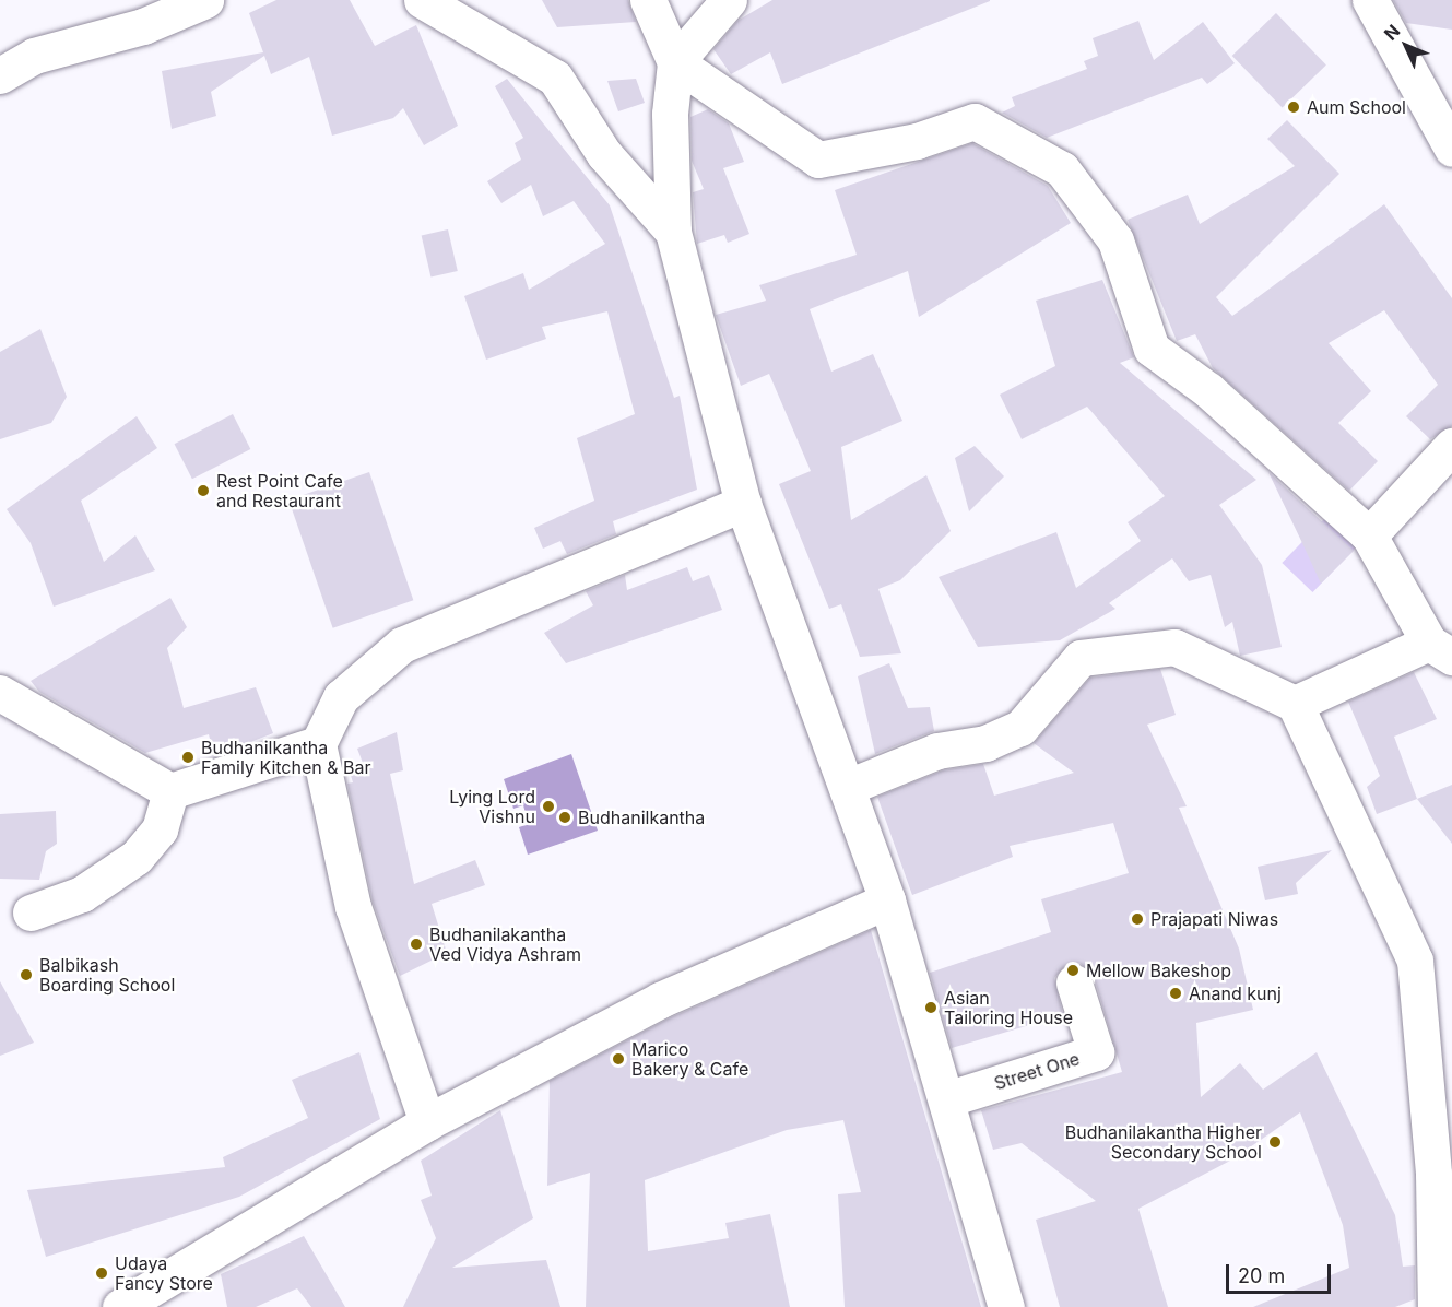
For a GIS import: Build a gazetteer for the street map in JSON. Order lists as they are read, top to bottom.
{
  "streets": {
    "street": ["Street One"]
  },
  "places": [
    "Aum School",
    "Rest Point Cafe and Restaurant",
    "Budhanilkantha Family Kitchen & Bar",
    "Lying Lord Vishnu",
    "Budhanilkantha",
    "Prajapati Niwas",
    "Budhanilakantha Ved Vidya Ashram",
    "Mellow Bakeshop",
    "Balbikash Boarding School",
    "Anand kunj",
    "Asian Tailoring House",
    "Marico Bakery & Cafe",
    "Budhanilakantha Higher Secondary School",
    "Udaya Fancy Store"
  ],
  "scale_bar": "20 m",
  "north": "top left"
}
